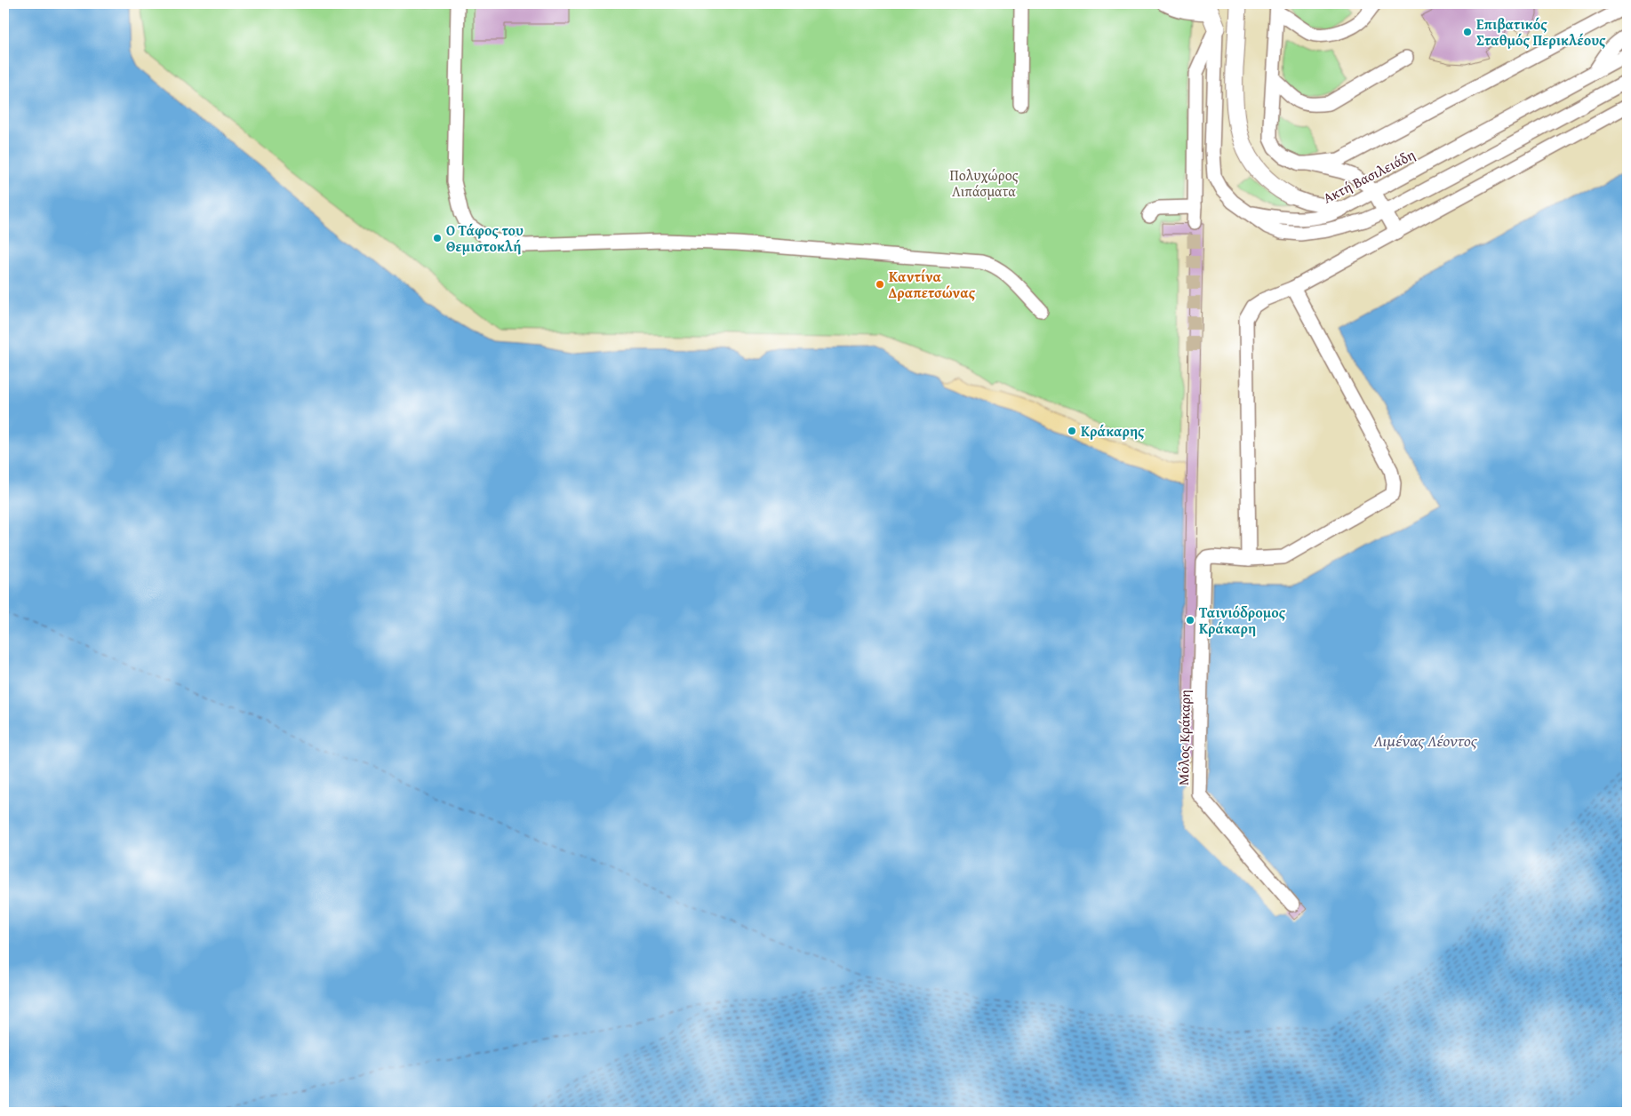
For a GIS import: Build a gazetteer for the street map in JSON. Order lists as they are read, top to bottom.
{
  "streets": {
    "street": ["Ακτή Βασιλειάδη", "Μόλος Κράκαρη"]
  },
  "water": ["Λιμένας Λέοντος"],
  "parks": ["Πολυχώρος Λιπάσματα"],
  "places": [
    "Επιβατικός Σταθμός Περικλέους",
    "Ο Τάφος του Θεμιστοκλή",
    "Καντίνα Δραπετσώνας",
    "Κράκαρης",
    "Ταινιόδρομος Κράκαρη"
  ]
}
